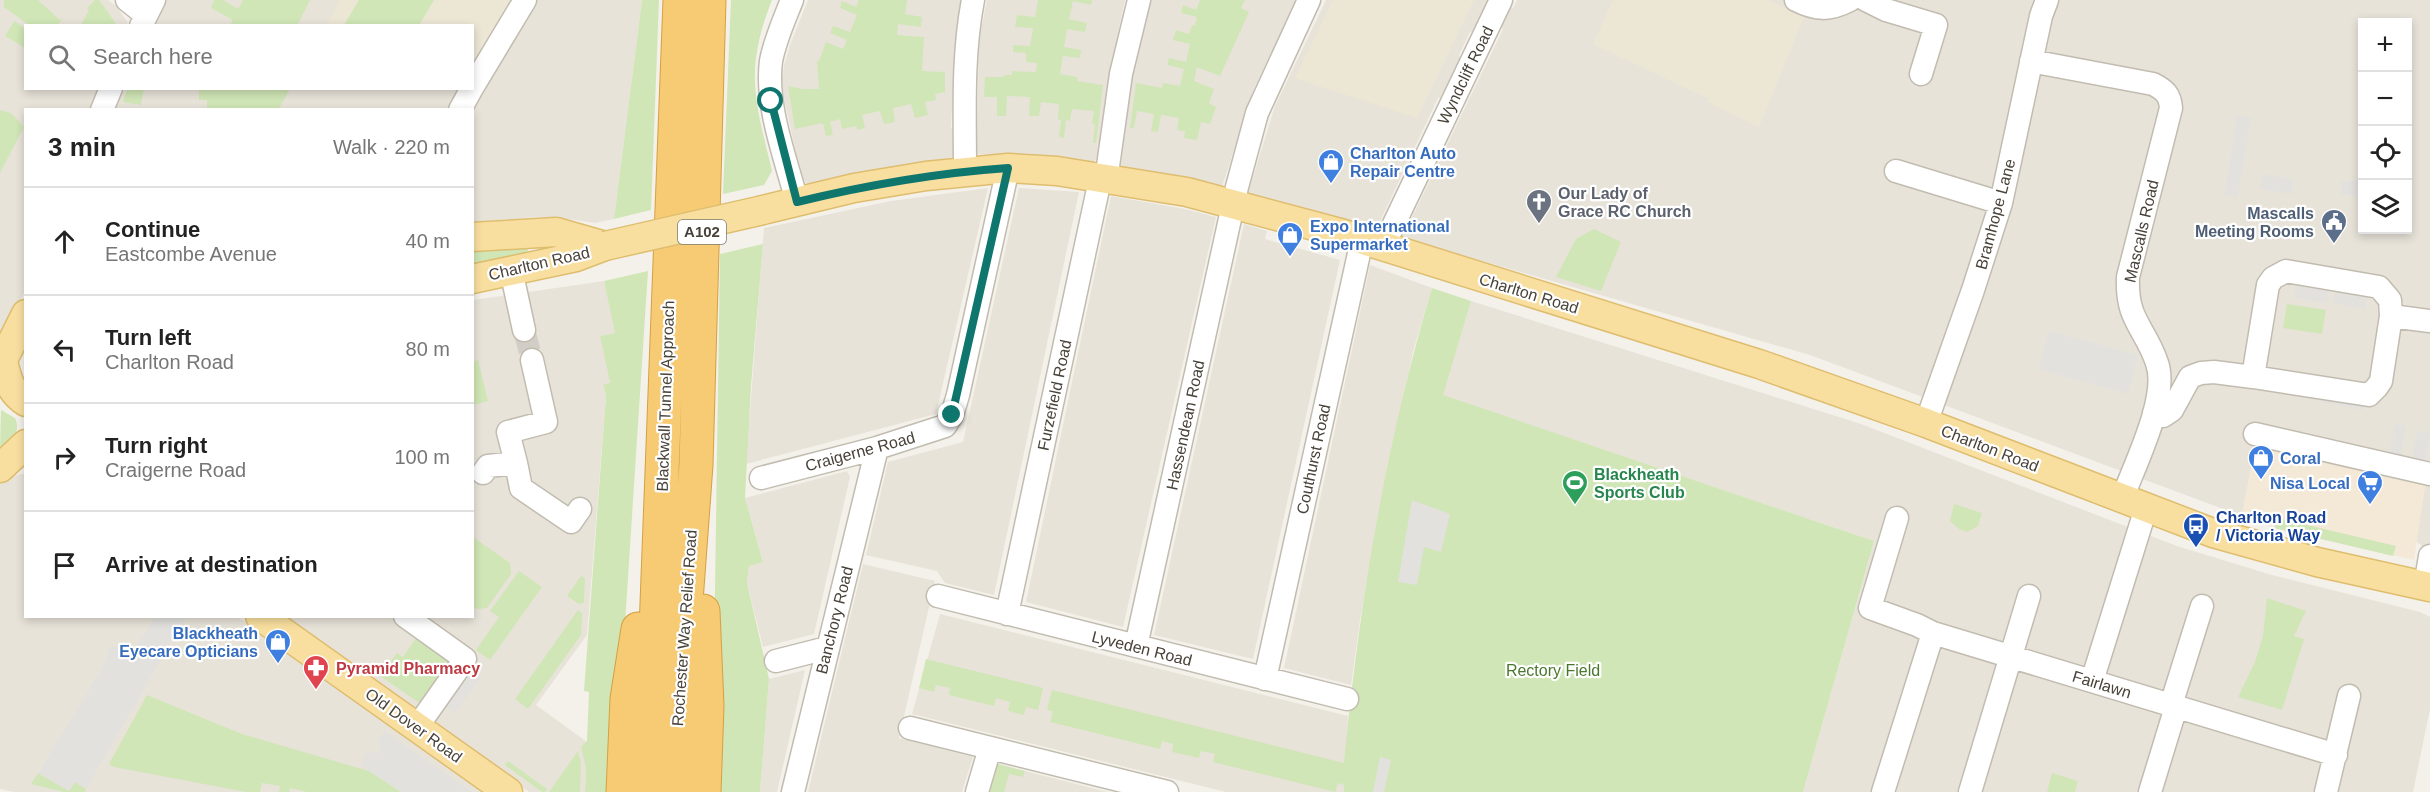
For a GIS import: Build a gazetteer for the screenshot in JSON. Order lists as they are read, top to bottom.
{
  "streets": {
    "highway": ["A102", "Blackwall Tunnel Approach", "Rochester Way Relief Road"],
    "main road": ["Charlton Road", "Old Dover Road"],
    "street": [
      "Wyndcliff Road",
      "Bramhope Lane",
      "Mascalls Road",
      "Furzefield Road",
      "Hassendean Road",
      "Craigerne Road",
      "Couthurst Road",
      "Banchory Road",
      "Lyveden Road",
      "Fairlawn"
    ]
  },
  "crossings": [
    ["Wyndcliff Road", "Charlton Road"],
    ["Wyndcliff Road", "Couthurst Road"],
    ["Bramhope Lane", "Mascalls Road"],
    ["Bramhope Lane", "Charlton Road"],
    ["Mascalls Road", "Charlton Road"],
    ["Mascalls Road", "Fairlawn"],
    ["Charlton Road", "Furzefield Road"],
    ["Charlton Road", "Hassendean Road"],
    ["Charlton Road", "Craigerne Road"],
    ["Charlton Road", "Couthurst Road"],
    ["Furzefield Road", "Lyveden Road"],
    ["Blackwall Tunnel Approach", "Rochester Way Relief Road"],
    ["Hassendean Road", "Lyveden Road"],
    ["Craigerne Road", "Banchory Road"],
    ["Couthurst Road", "Lyveden Road"]
  ],
  "parks": ["Rectory Field"],
  "places": {
    "shop": [
      "Charlton Auto Repair Centre",
      "Expo International Supermarket",
      "Coral",
      "Blackheath Eyecare Opticians"
    ],
    "church": ["Our Lady of Grace RC Church"],
    "public building": ["Mascalls Meeting Rooms"],
    "sports": ["Blackheath Sports Club"],
    "supermarket": ["Nisa Local"],
    "bus stop": ["Charlton Road / Victoria Way"],
    "pharmacy": ["Pyramid Pharmacy"]
  },
  "page": {
    "map_buttons": ["+", "−"],
    "search": "Search here",
    "heading": ["3 min", "Walk · 220 m"],
    "list": [
      ["Continue", "Eastcombe Avenue", "40 m"],
      ["Turn left", "Charlton Road", "80 m"],
      ["Turn right", "Craigerne Road", "100 m"],
      "Arrive at destination"
    ]
  }
}
